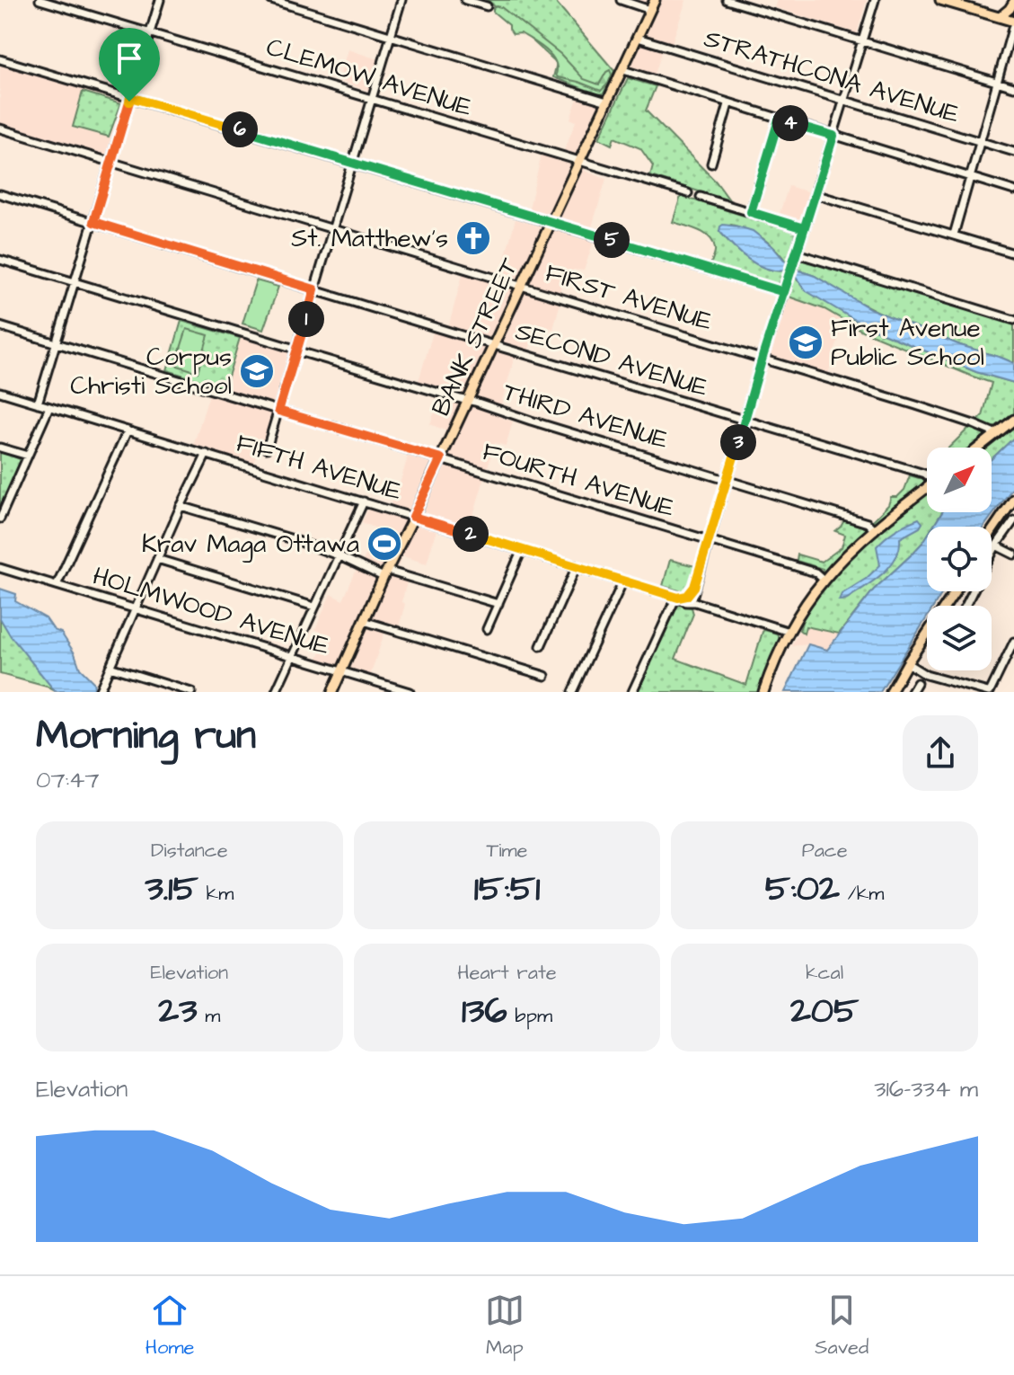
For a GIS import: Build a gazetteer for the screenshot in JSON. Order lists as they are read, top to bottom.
{
  "streets": {
    "main road": ["BANK STREET"],
    "street": [
      "STRATHCONA AVENUE",
      "CLEMOW AVENUE",
      "FIRST AVENUE",
      "SECOND AVENUE",
      "THIRD AVENUE",
      "FIFTH AVENUE",
      "FOURTH AVENUE",
      "HOLMWOOD AVENUE"
    ]
  },
  "crossings": [
    ["STRATHCONA AVENUE", "BANK STREET"],
    ["CLEMOW AVENUE", "BANK STREET"],
    ["FIRST AVENUE", "BANK STREET"],
    ["BANK STREET", "SECOND AVENUE"],
    ["BANK STREET", "THIRD AVENUE"],
    ["BANK STREET", "FIFTH AVENUE"],
    ["BANK STREET", "FOURTH AVENUE"],
    ["BANK STREET", "HOLMWOOD AVENUE"]
  ],
  "places": {
    "church": ["St. Matthew's"],
    "school or university": ["First Avenue Public School", "Corpus Christi School"],
    "sports": ["Krav Maga Ottawa"]
  },
  "north": "top right",
  "page": {
    "pins": [
      "4",
      "6",
      "5",
      "1",
      "3",
      "2"
    ],
    "heading": ["Morning run", "07:47"],
    "stats": [
      ["Distance", "3.15 km"],
      ["Time", "15:51"],
      ["Pace", "5:02 /km"],
      ["Elevation", "23 m"],
      ["Heart rate", "136 bpm"],
      ["kcal", "205"]
    ],
    "chart": ["Elevation", "316–334 m"],
    "tabs": ["Home", "Map", "Saved"]
  }
}
